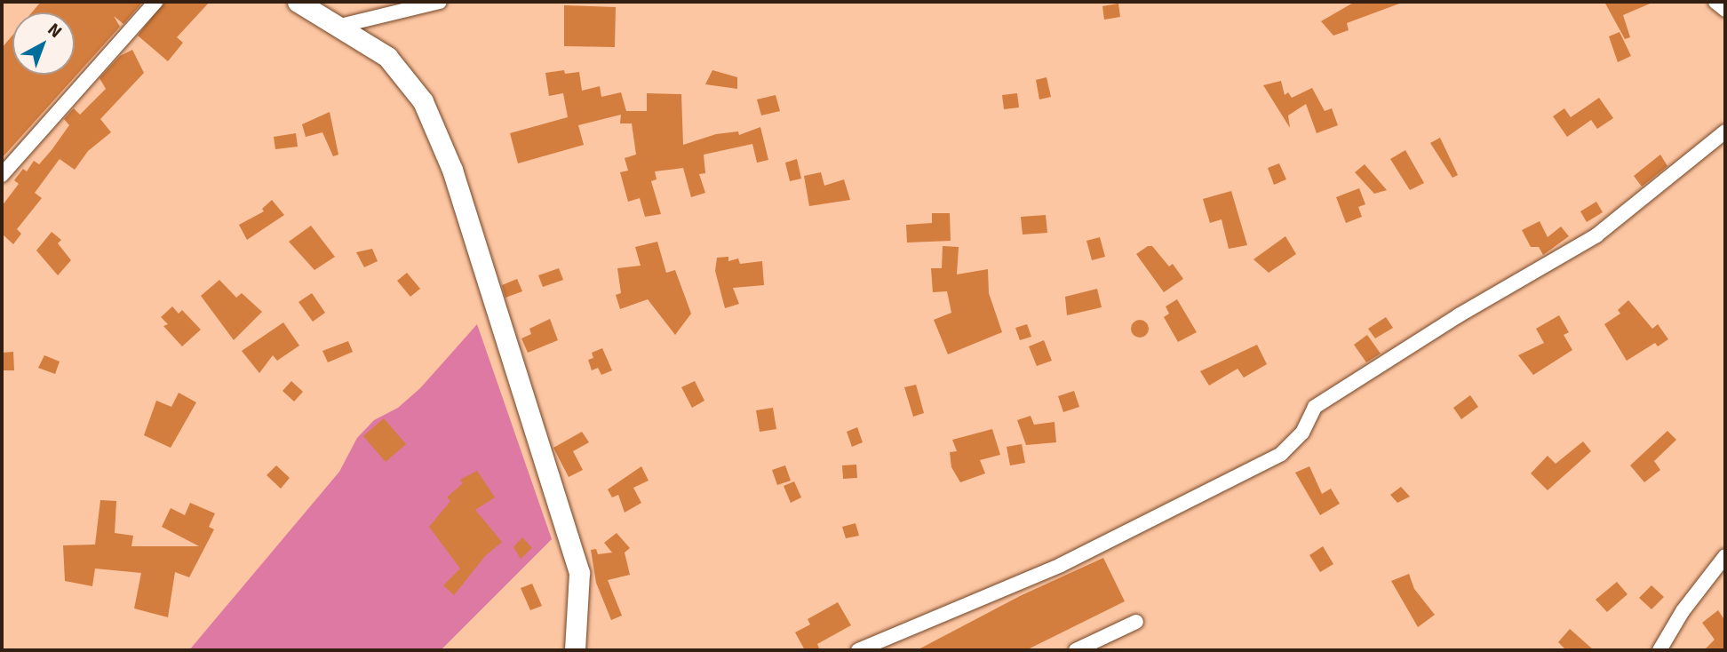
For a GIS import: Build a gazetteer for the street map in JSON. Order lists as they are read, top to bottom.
{
  "north": "top right"
}
